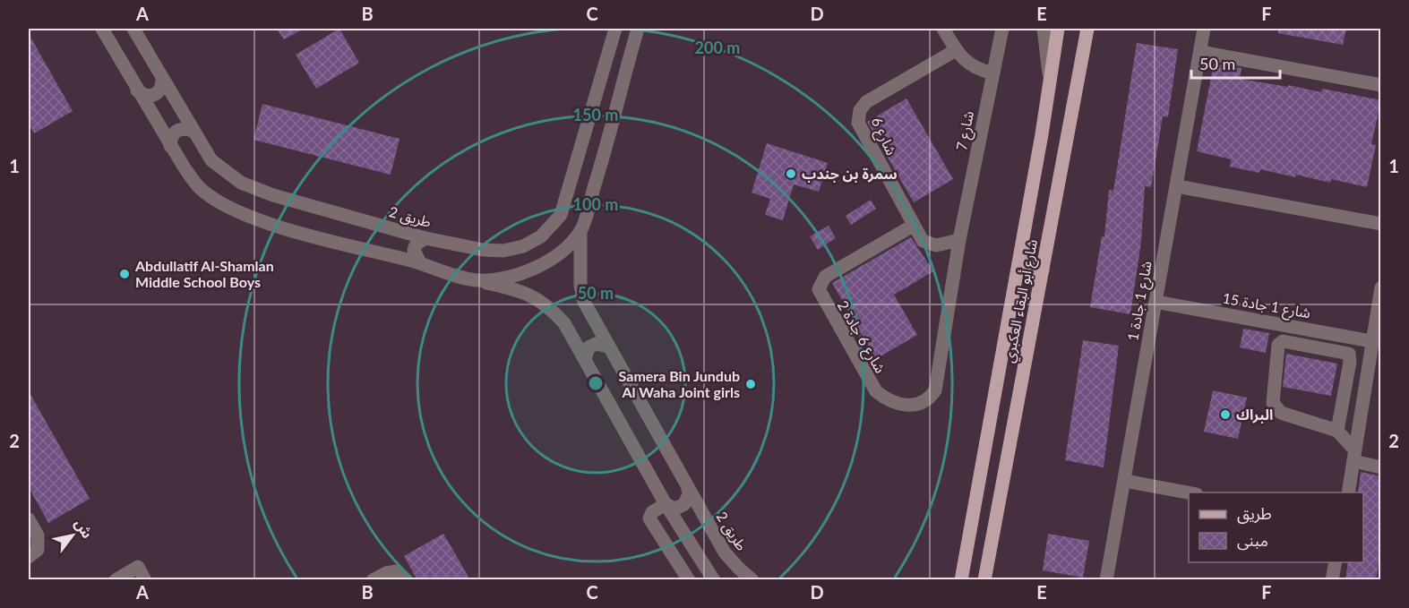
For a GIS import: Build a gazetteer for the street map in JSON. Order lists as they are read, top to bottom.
{
  "streets": {
    "main road": ["شارع أبو البقاء العكبري"],
    "street": [
      "شارع 7",
      "شارع 6",
      "طريق 2",
      "شارع 1 جادة 1",
      "شارع 1 جادة 15",
      "شارع 6 جادة 2"
    ]
  },
  "crossings": [
    ["شارع 7", "شارع 6"],
    ["شارع 7", "شارع 6 جادة 2"],
    ["شارع 6", "شارع 6 جادة 2"],
    ["شارع 1 جادة 1", "شارع 1 جادة 15"]
  ],
  "places": [
    "سمرة بن جندب",
    "Abdullatif Al-Shamlan Middle School Boys",
    "Samera Bin Jundub Al Waha Joint girls",
    "البراك"
  ],
  "legend": ["طريق", "مبنى"],
  "scale_bar": "50 m",
  "north": "top right",
  "grid": {
    "columns": [
      "A",
      "B",
      "C",
      "D",
      "E",
      "F"
    ],
    "rows": ["1", "2"]
  },
  "rings": [
    "200 m",
    "150 m",
    "100 m",
    "50 m"
  ]
}
